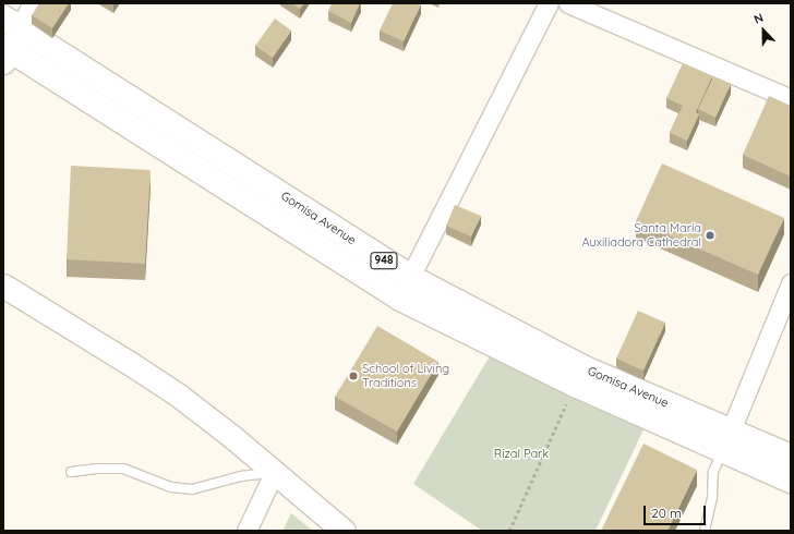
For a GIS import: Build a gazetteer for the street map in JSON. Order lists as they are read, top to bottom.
{
  "streets": {
    "main road": ["Gomisa Avenue", "948"]
  },
  "parks": ["Rizal Park"],
  "places": ["Santa María Auxiliadora Cathedral", "School of Living Traditions"],
  "scale_bar": "20 m",
  "north": "top"
}
